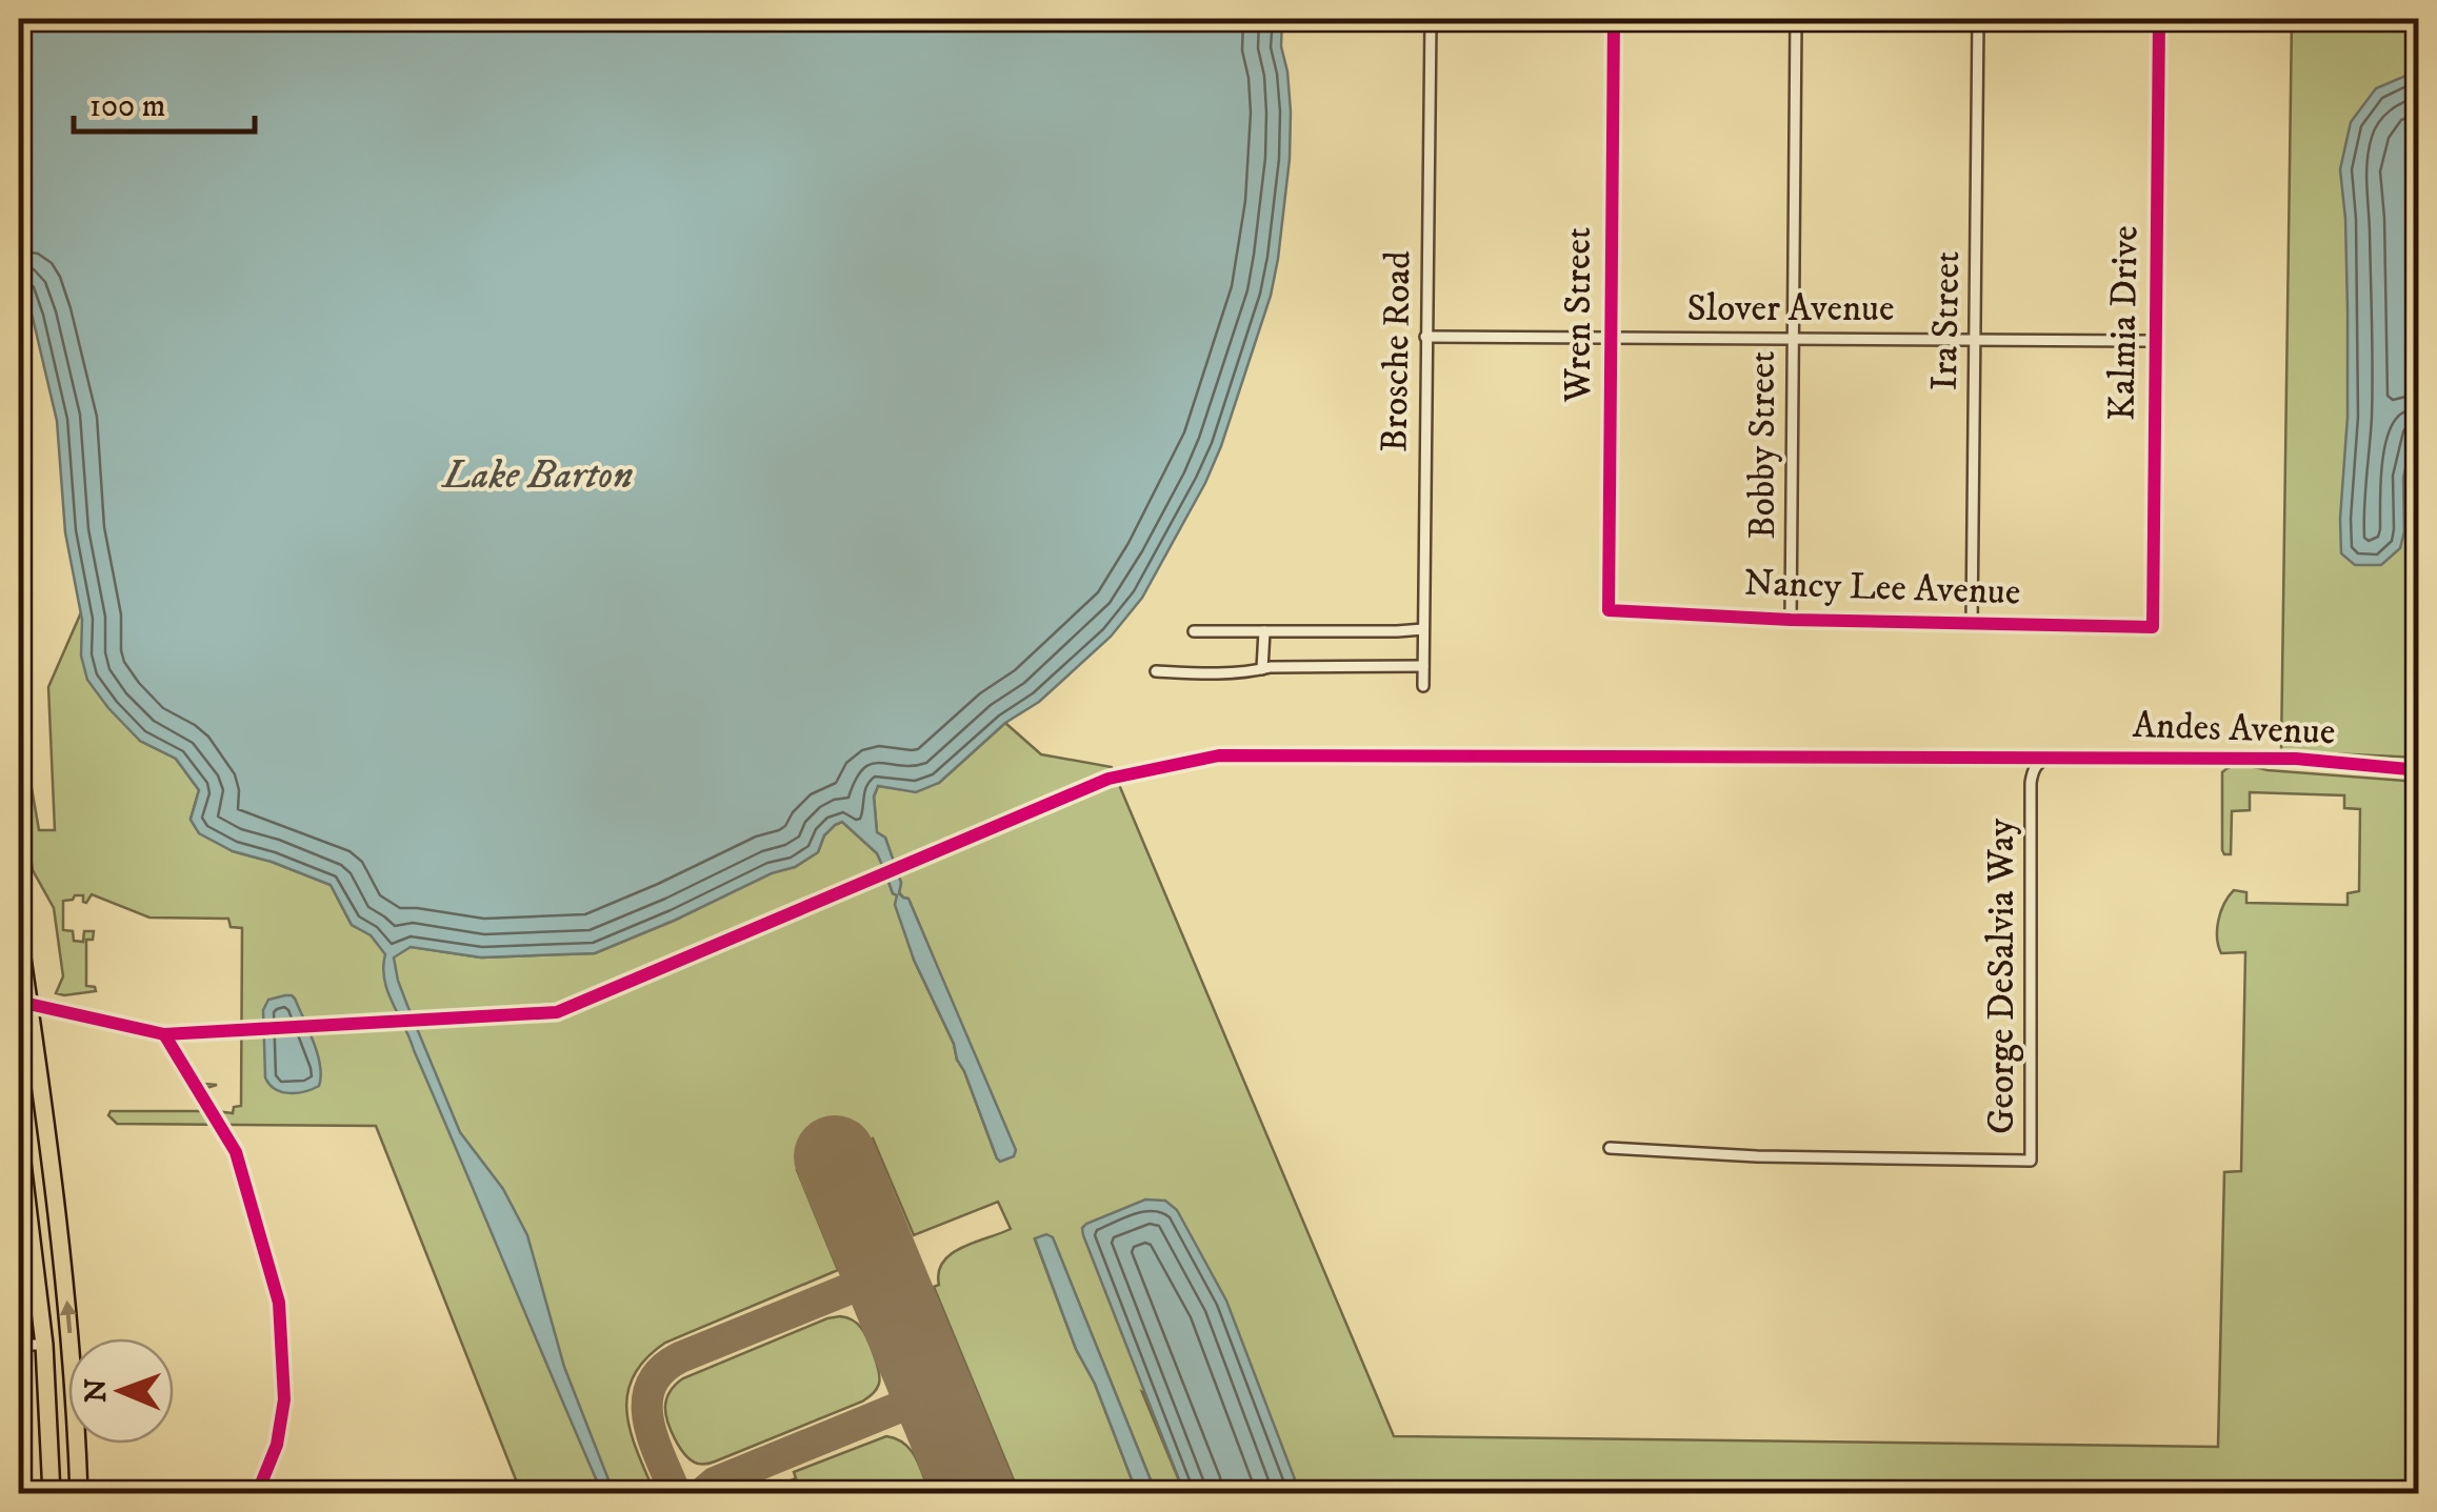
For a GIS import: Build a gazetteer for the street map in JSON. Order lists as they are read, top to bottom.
{
  "streets": {
    "street": [
      "Slover Avenue",
      "Wren Street",
      "Ira Street",
      "Kalmia Drive",
      "Brosche Road",
      "Bobby Street",
      "Nancy Lee Avenue",
      "Andes Avenue",
      "George DeSalvia Way"
    ]
  },
  "crossings": [
    ["Slover Avenue", "Wren Street"],
    ["Slover Avenue", "Ira Street"],
    ["Slover Avenue", "Kalmia Drive"],
    ["Slover Avenue", "Brosche Road"],
    ["Slover Avenue", "Bobby Street"],
    ["Wren Street", "Nancy Lee Avenue"],
    ["Ira Street", "Nancy Lee Avenue"],
    ["Kalmia Drive", "Nancy Lee Avenue"],
    ["Bobby Street", "Nancy Lee Avenue"],
    ["Andes Avenue", "George DeSalvia Way"]
  ],
  "water": ["Lake Barton"],
  "scale_bar": "100 m",
  "north": "left"
}
